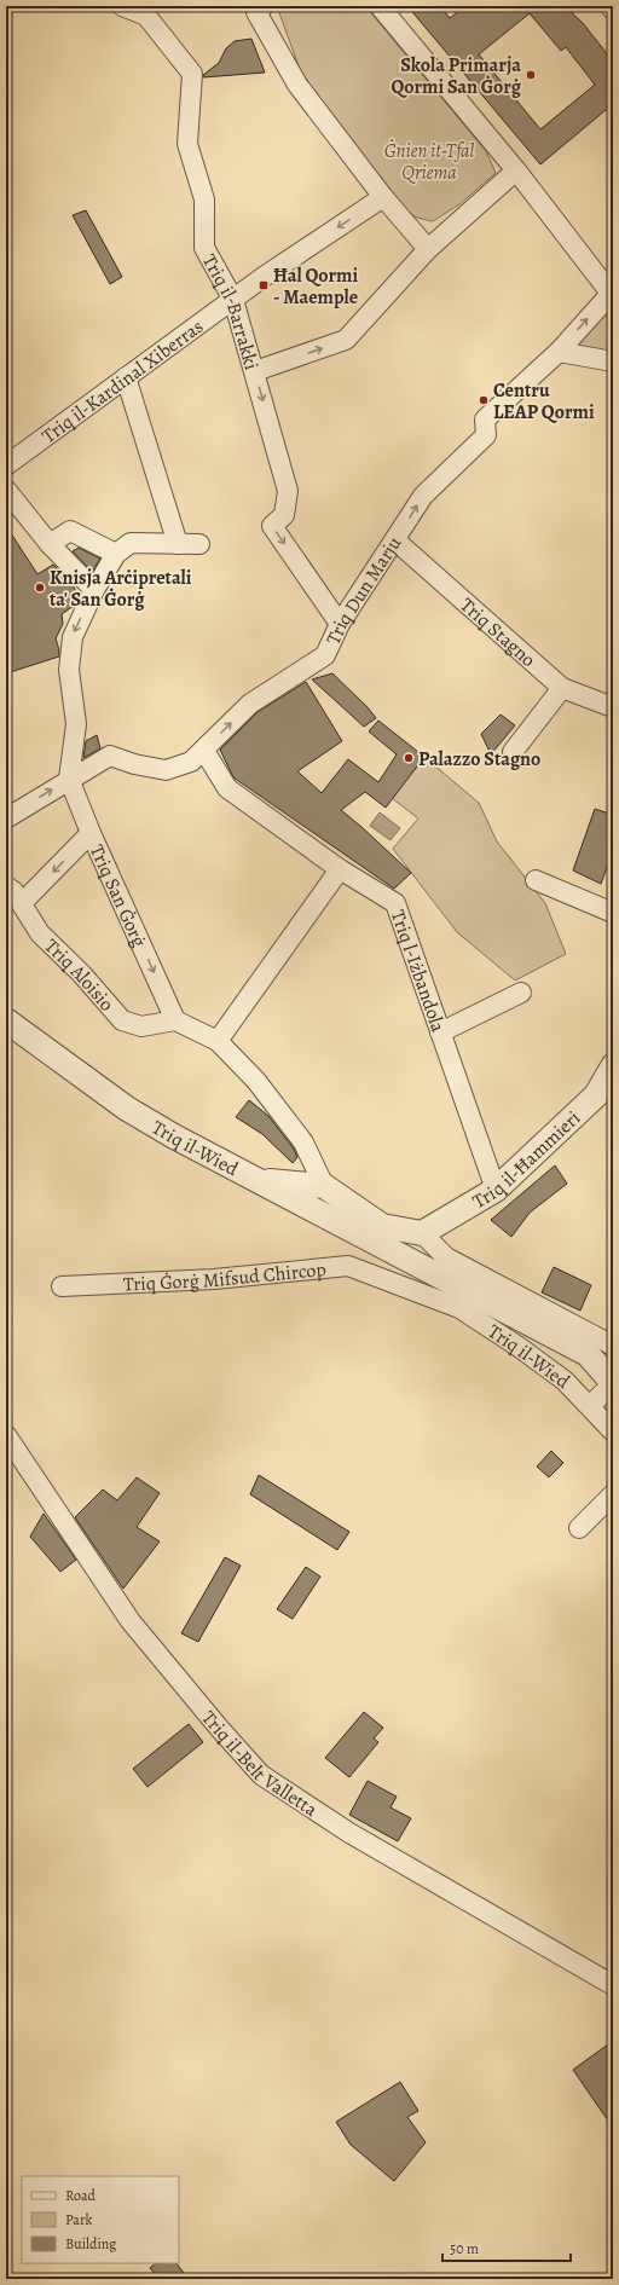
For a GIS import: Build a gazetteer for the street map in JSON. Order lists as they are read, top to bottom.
{
  "streets": {
    "street": [
      "Triq il-Barrakki",
      "Triq il-Kardinal Xiberras",
      "Triq Dun Marju",
      "Triq Stagno",
      "Triq San Ġorġ",
      "Triq l-Iżbandola",
      "Triq Aloisio",
      "Triq il-Wied",
      "Triq il-Ħammieri",
      "Triq Ġorġ Mifsud Chircop",
      "Triq il-Belt Valletta"
    ]
  },
  "crossings": [
    ["Triq il-Barrakki", "Triq il-Kardinal Xiberras"],
    ["Triq il-Barrakki", "Triq Dun Marju"],
    ["Triq Dun Marju", "Triq Stagno"],
    ["Triq Dun Marju", "Triq San Ġorġ"],
    ["Triq Dun Marju", "Triq l-Iżbandola"],
    ["Triq San Ġorġ", "Triq Aloisio"],
    ["Triq l-Iżbandola", "Triq il-Ħammieri"],
    ["Triq il-Wied", "Triq Ġorġ Mifsud Chircop"]
  ],
  "one_way": ["Triq San Ġorġ"],
  "parks": ["Ġnien it-Tfal Qriema"],
  "places": {
    "other": [
      "Skola Primarja Qormi San Ġorġ",
      "Centru LEAP Qormi",
      "Knisja Arċipretali ta' San Ġorġ",
      "Palazzo Stagno"
    ],
    "transit": ["Ħal Qormi - Maemple"]
  },
  "legend": ["Road", "Park", "Building"],
  "scale_bar": "50 m"
}
